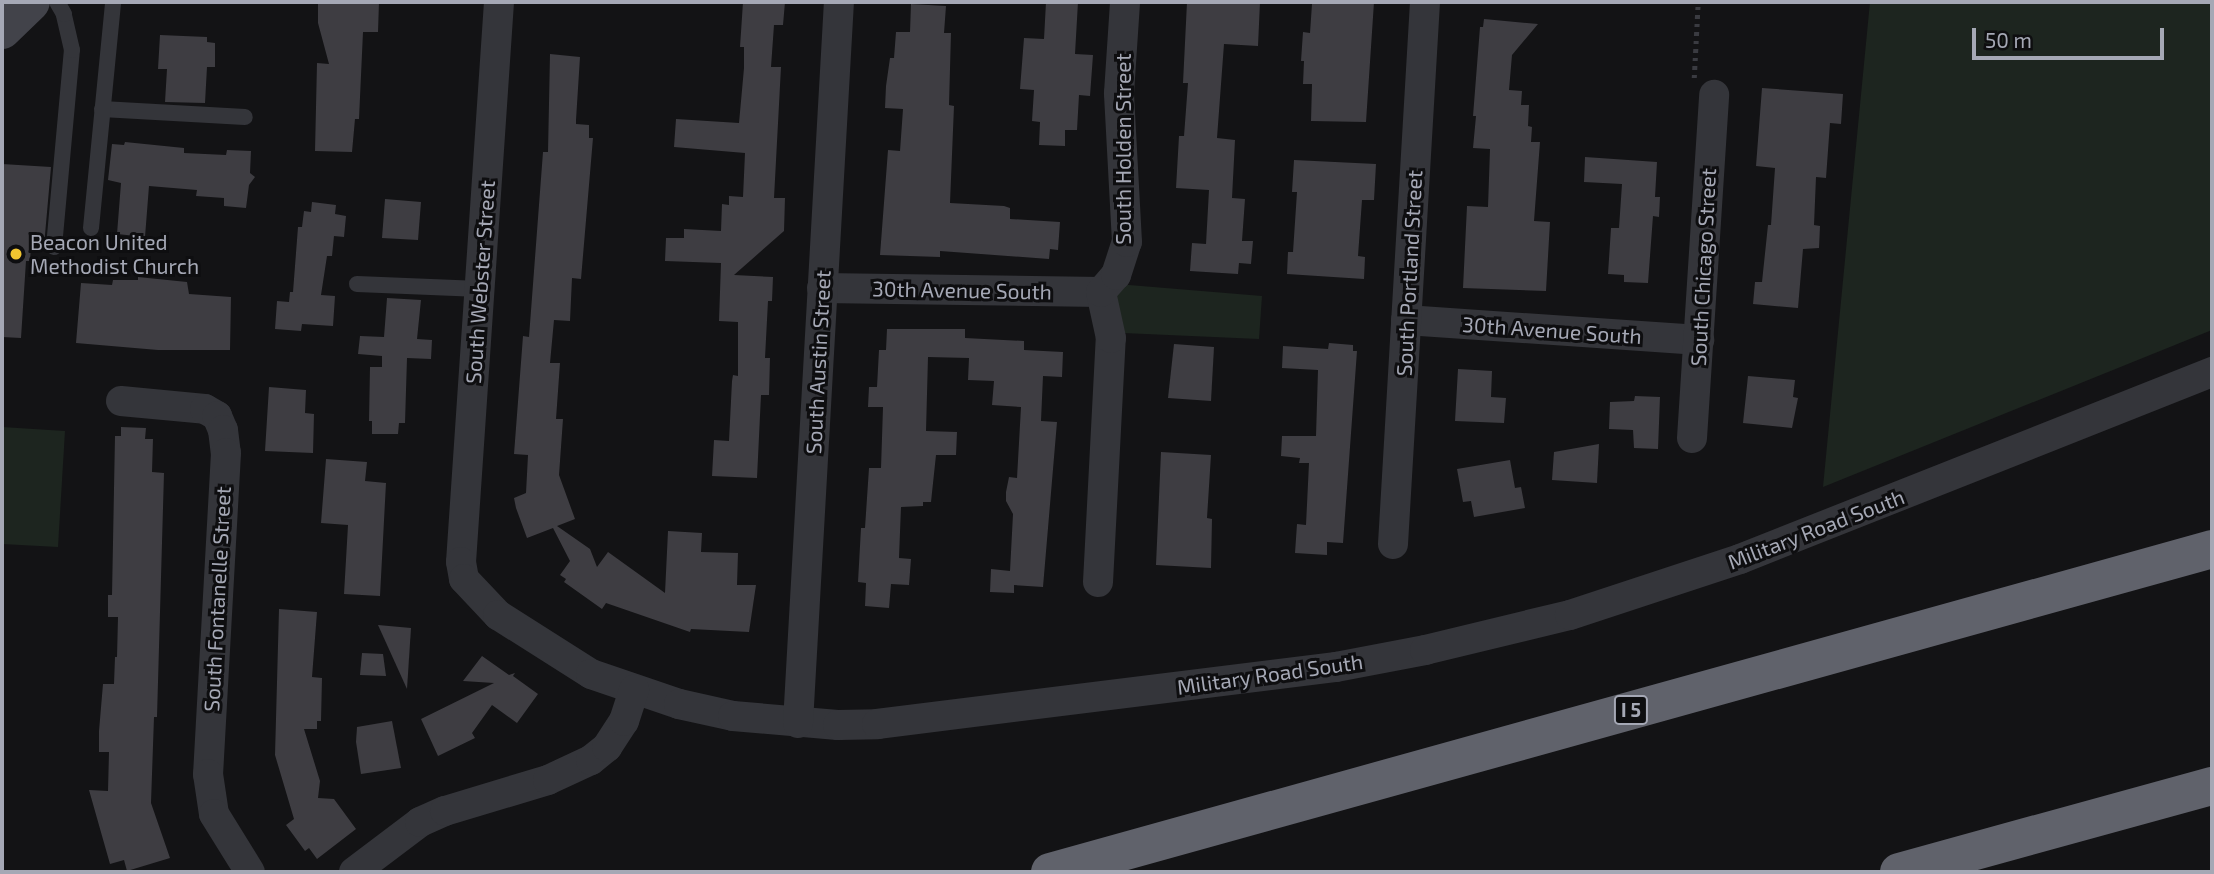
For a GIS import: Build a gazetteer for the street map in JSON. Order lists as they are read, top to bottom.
{
  "streets": {
    "highway": ["I 5"],
    "street": [
      "South Holden Street",
      "South Chicago Street",
      "South Portland Street",
      "South Webster Street",
      "30th Avenue South",
      "South Austin Street",
      "Military Road South",
      "South Fontanelle Street"
    ]
  },
  "crossings": [
    ["South Holden Street", "30th Avenue South"],
    ["South Chicago Street", "30th Avenue South"],
    ["South Portland Street", "30th Avenue South"],
    ["South Webster Street", "Military Road South"],
    ["30th Avenue South", "South Austin Street"],
    ["South Austin Street", "Military Road South"]
  ],
  "places": ["Beacon United Methodist Church"],
  "scale_bar": "50 m"
}
